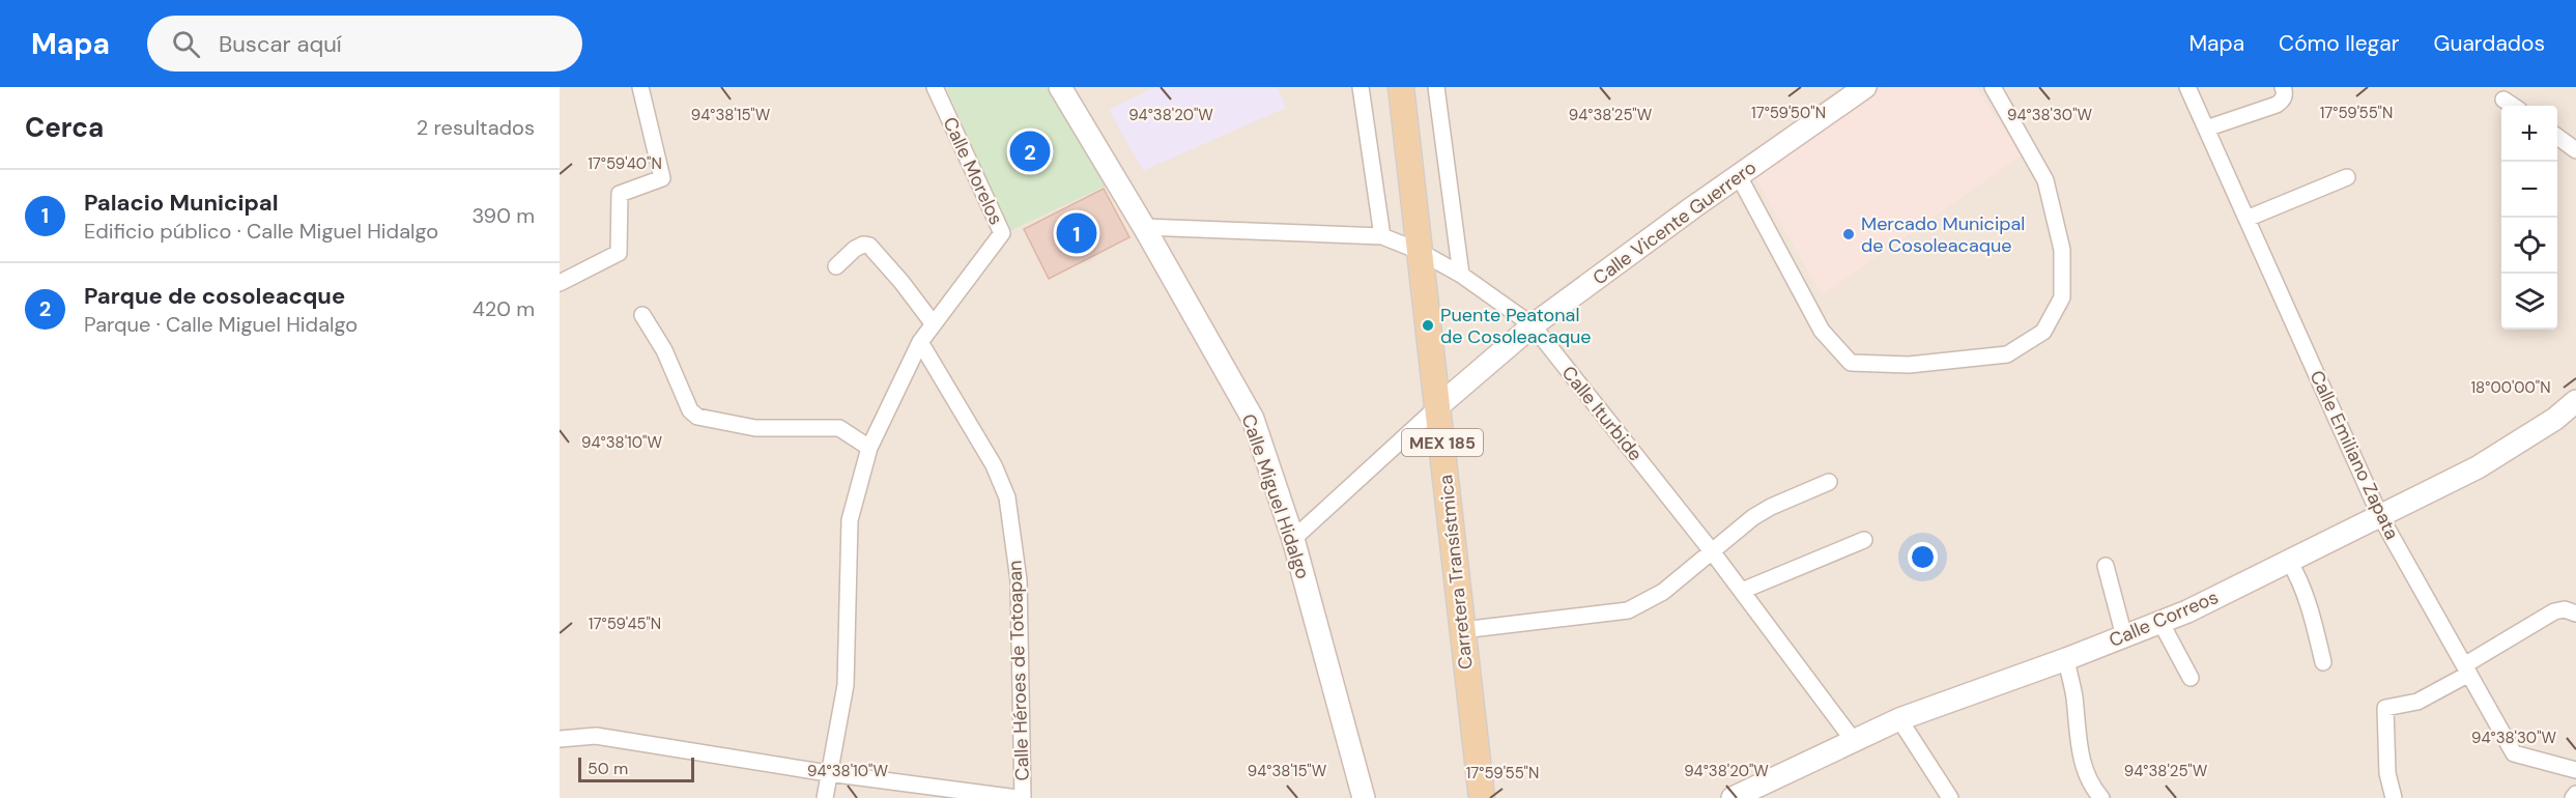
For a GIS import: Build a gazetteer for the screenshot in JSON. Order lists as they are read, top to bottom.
{
  "streets": {
    "main road": [
      "Calle Vicente Guerrero",
      "MEX 185",
      "Calle Miguel Hidalgo",
      "Carretera Transístmica",
      "Calle Correos"
    ],
    "street": [
      "Calle Morelos",
      "Calle Iturbide",
      "Calle Emiliano Zapata",
      "Calle Héroes de Totoapan"
    ]
  },
  "crossings": [
    ["Calle Morelos", "Calle Héroes de Totoapan"],
    ["Calle Vicente Guerrero", "Calle Iturbide"],
    ["Calle Vicente Guerrero", "Calle Miguel Hidalgo"],
    ["Calle Vicente Guerrero", "Carretera Transístmica"],
    ["Calle Iturbide", "Calle Miguel Hidalgo"],
    ["Calle Iturbide", "Carretera Transístmica"],
    ["Calle Iturbide", "Calle Correos"],
    ["Calle Emiliano Zapata", "Calle Correos"]
  ],
  "places": ["Mercado Municipal de Cosoleacaque", "Puente Peatonal de Cosoleacaque"],
  "scale_bar": "50 m",
  "page": {
    "header": "Mapa",
    "search": "Buscar aquí",
    "nav": ["Mapa", "Cómo llegar", "Guardados"],
    "heading": ["Cerca", "2 resultados"],
    "map_buttons": ["+", "−"],
    "pins": ["2", "1"],
    "list": [
      {
        "mark": "1",
        "name": "Palacio Municipal",
        "note": "Edificio público · Calle Miguel Hidalgo",
        "value": "390 m"
      },
      {
        "mark": "2",
        "name": "Parque de cosoleacque",
        "note": "Parque · Calle Miguel Hidalgo",
        "value": "420 m"
      }
    ],
    "scale": "50 m"
  },
  "coordinates": [
    "17°59'50\"N",
    "17°59'55\"N",
    "94°38'15\"W",
    "94°38'20\"W",
    "94°38'25\"W",
    "94°38'30\"W",
    "17°59'40\"N",
    "18°00'00\"N",
    "94°38'10\"W",
    "17°59'45\"N"
  ]
}
